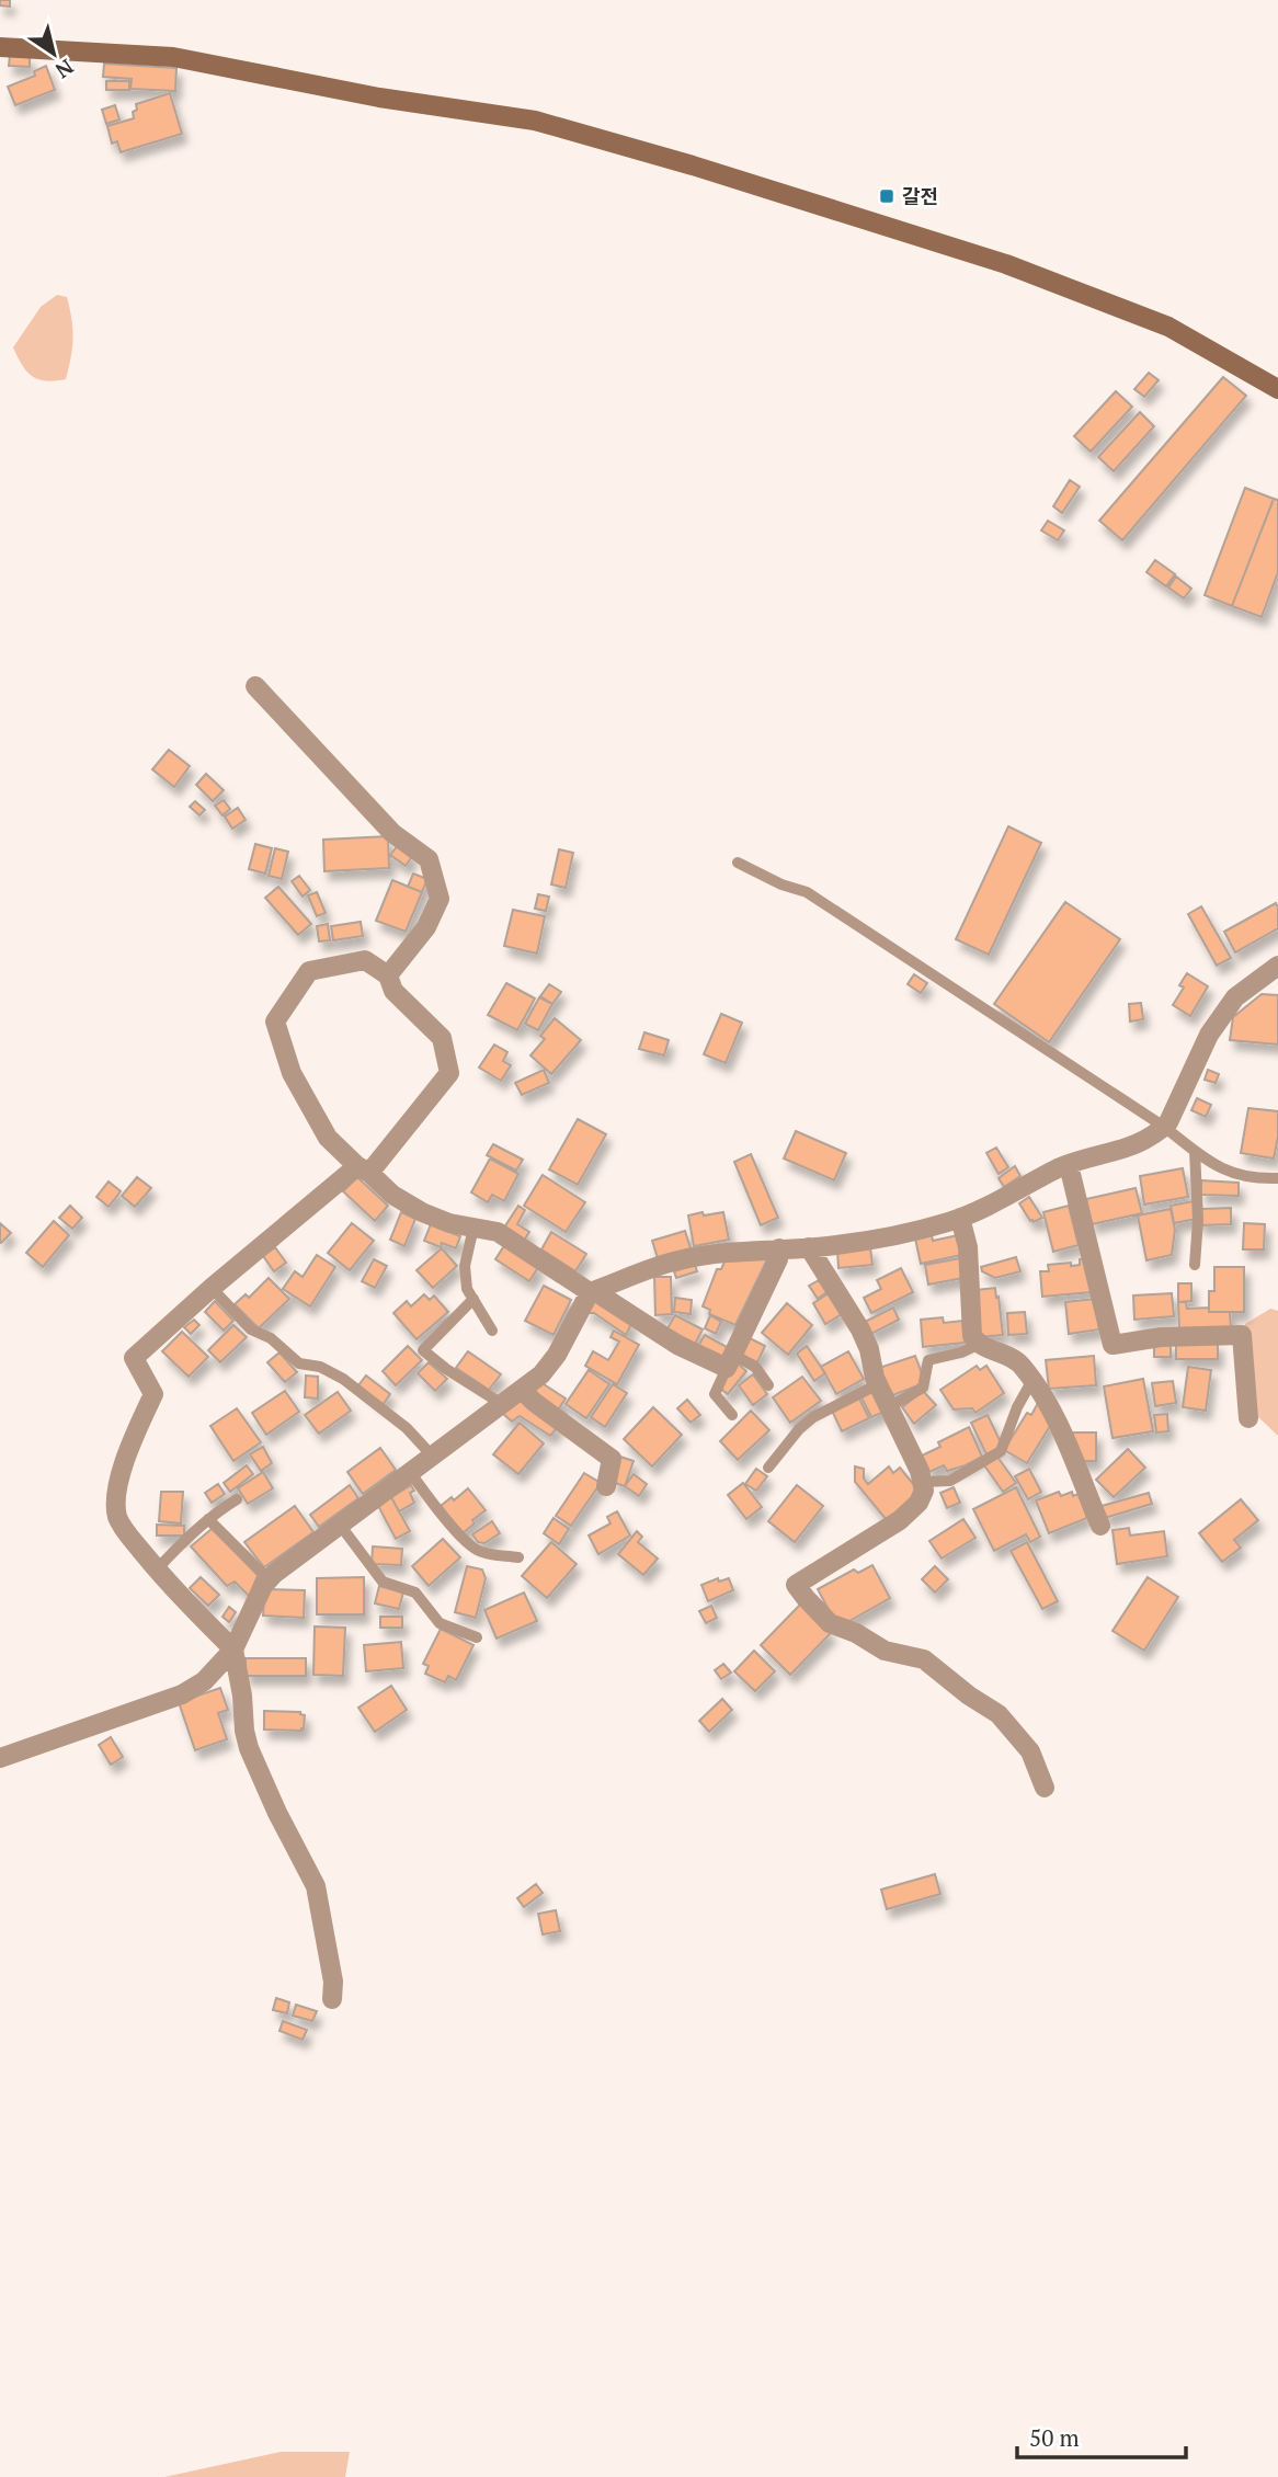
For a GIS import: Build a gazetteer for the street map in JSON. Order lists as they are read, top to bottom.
{
  "places": {
    "transit": ["갈전"]
  },
  "scale_bar": "50 m",
  "north": "bottom right"
}
